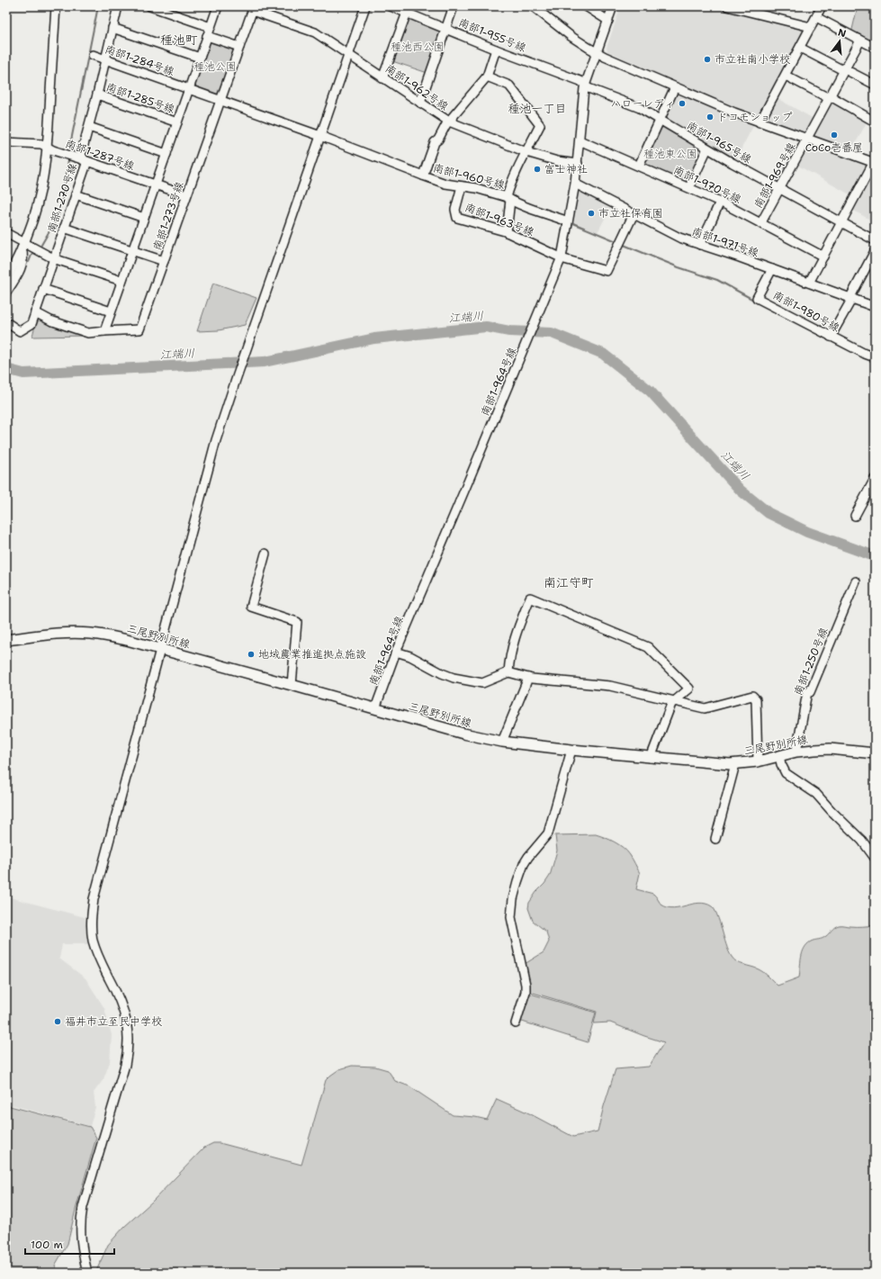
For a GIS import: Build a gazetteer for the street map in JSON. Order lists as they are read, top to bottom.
{
  "streets": {
    "main road": ["三尾野別所線"],
    "street": [
      "南部1-955号線",
      "南部1-284号線",
      "南部1-962号線",
      "南部1-285号線",
      "南部1-965号線",
      "南部1-287号線",
      "南部1-969号線",
      "南部1-960号線",
      "南部1-970号線",
      "南部1-270号線",
      "南部1-273号線",
      "南部1-963号線",
      "南部1-971号線",
      "南部1-980号線",
      "南部1-964号線",
      "南部1-250号線"
    ]
  },
  "crossings": [
    ["南部1-955号線", "南部1-965号線"],
    ["南部1-955号線", "南部1-960号線"],
    ["南部1-955号線", "南部1-964号線"],
    ["南部1-284号線", "南部1-960号線"],
    ["南部1-284号線", "南部1-270号線"],
    ["南部1-284号線", "南部1-273号線"],
    ["南部1-962号線", "南部1-960号線"],
    ["南部1-962号線", "南部1-273号線"],
    ["南部1-962号線", "南部1-964号線"],
    ["南部1-285号線", "南部1-270号線"],
    ["南部1-965号線", "南部1-969号線"],
    ["南部1-965号線", "南部1-964号線"],
    ["南部1-287号線", "南部1-270号線"],
    ["南部1-287号線", "南部1-273号線"],
    ["南部1-969号線", "南部1-970号線"],
    ["南部1-960号線", "南部1-963号線"],
    ["南部1-960号線", "南部1-964号線"],
    ["南部1-970号線", "南部1-964号線"],
    ["南部1-270号線", "南部1-273号線"],
    ["南部1-963号線", "南部1-971号線"],
    ["南部1-963号線", "南部1-964号線"],
    ["南部1-971号線", "南部1-980号線"],
    ["南部1-971号線", "南部1-964号線"],
    ["南部1-964号線", "三尾野別所線"],
    ["三尾野別所線", "南部1-250号線"]
  ],
  "districts": ["種池町", "種池一丁目", "南江守町"],
  "water": ["江端川"],
  "parks": ["種池西公園", "種池公園", "種池東公園"],
  "places": [
    "市立社南小学校",
    "ハローレディ",
    "ドコモショップ",
    "CoCo壱番屋",
    "富士神社",
    "市立社保育園",
    "地域農業推進拠点施設",
    "福井市立至民中学校"
  ],
  "scale_bar": "100 m",
  "north": "top"
}
